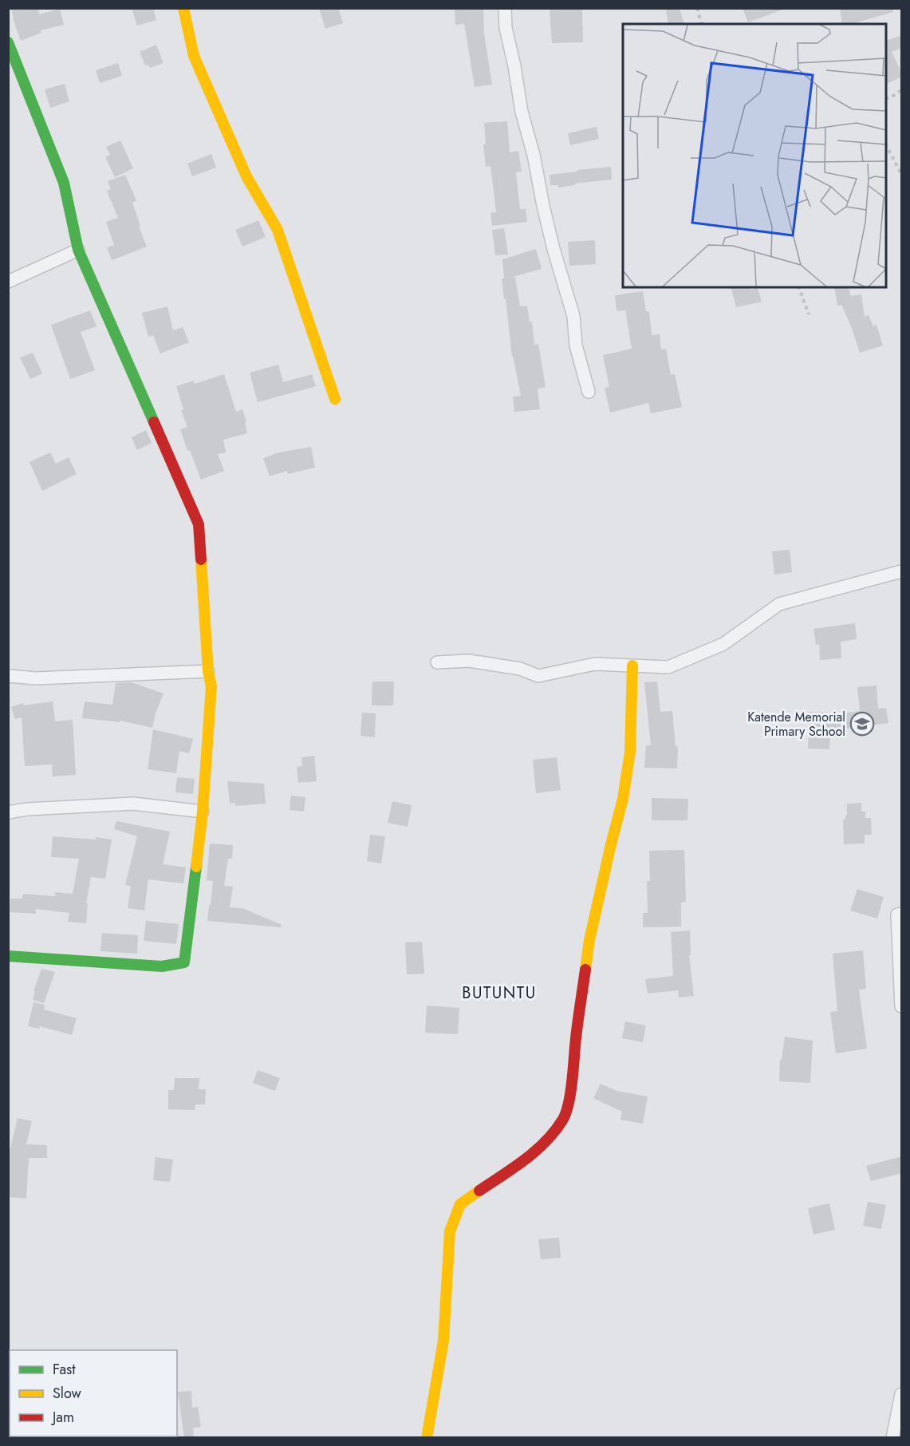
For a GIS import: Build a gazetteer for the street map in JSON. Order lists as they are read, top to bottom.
{
  "districts": ["BUTUNTU"],
  "places": {
    "school or university": ["Katende Memorial Primary School"]
  },
  "legend": ["Fast", "Slow", "Jam"]
}
